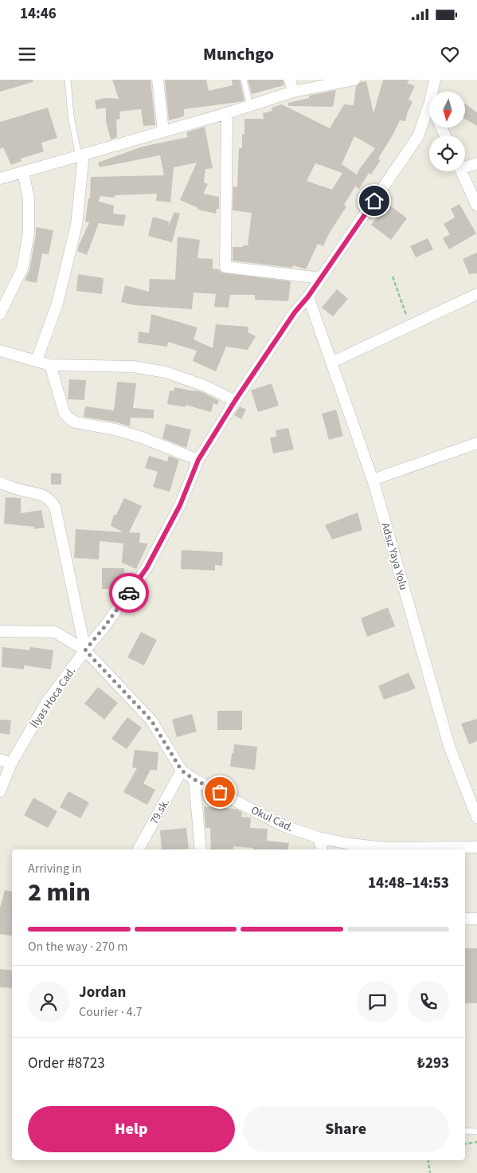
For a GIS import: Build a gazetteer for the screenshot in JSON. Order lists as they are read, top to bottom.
{
  "streets": {
    "street": [
      "Adsız Yaya Yolu",
      "İlyas Hoca Cad.",
      "79.sk.",
      "Okul Cad."
    ]
  },
  "crossings": [
    ["Adsız Yaya Yolu", "İlyas Hoca Cad."],
    ["İlyas Hoca Cad.", "Okul Cad."],
    ["79.sk.", "Okul Cad."]
  ],
  "north": "bottom",
  "page": {
    "status": "14:46",
    "header": "Munchgo",
    "heading": ["2 min", "Arriving in", "14:48–14:53"],
    "panel": [
      "Jordan",
      "Courier · 4.7",
      "Order #8723",
      "₺293"
    ],
    "bar": "On the way · 270 m",
    "buttons": ["Help", "Share"]
  }
}
